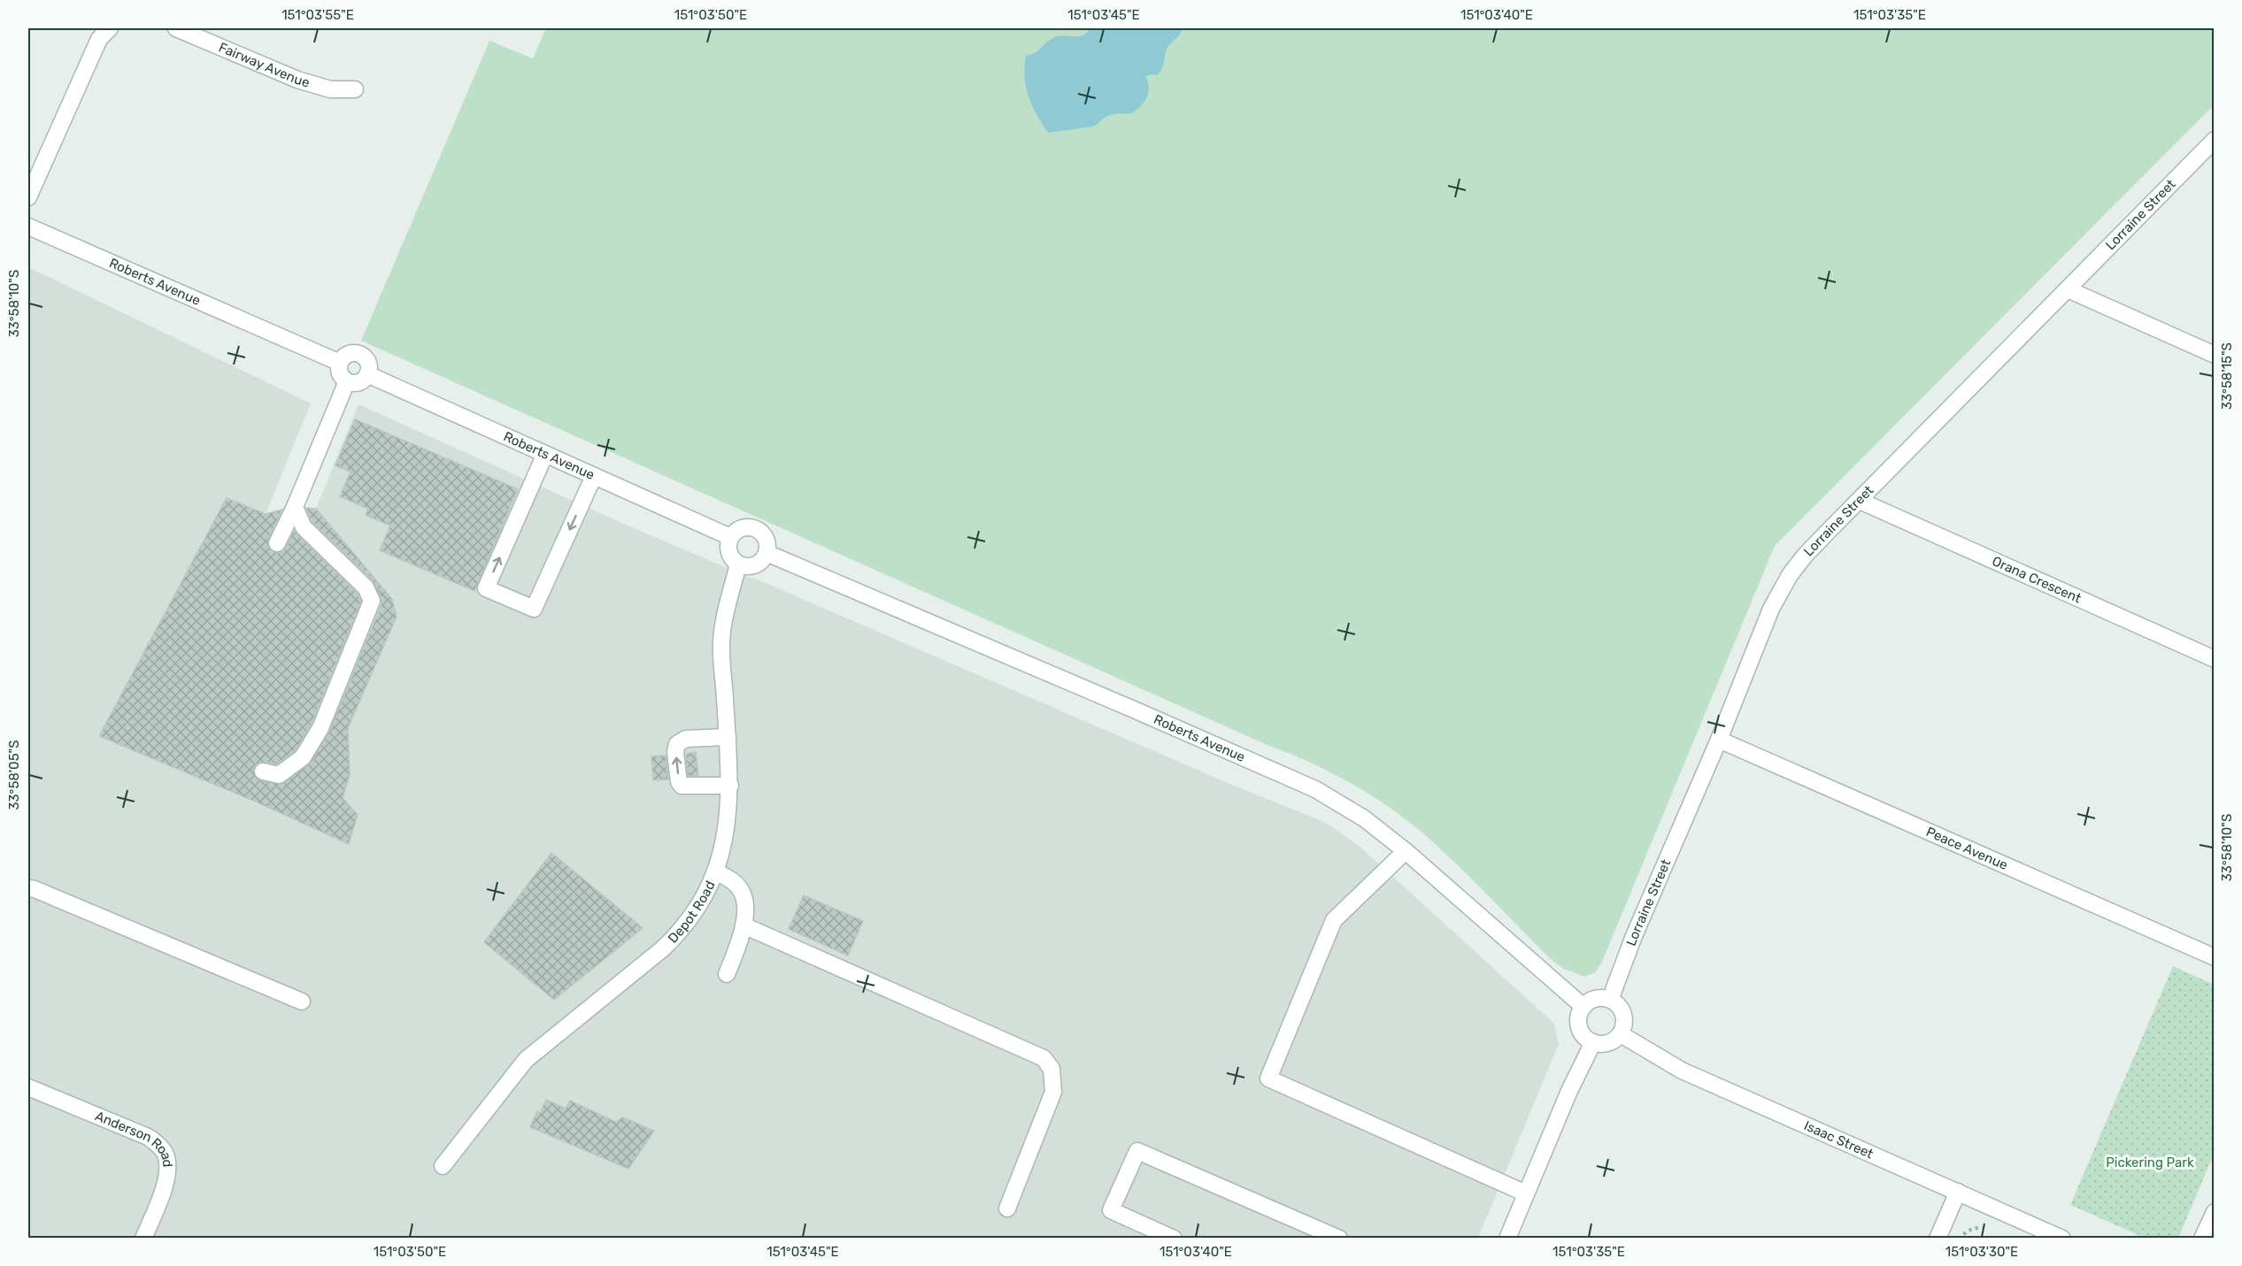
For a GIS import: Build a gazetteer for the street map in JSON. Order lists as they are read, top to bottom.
{
  "streets": {
    "street": [
      "Fairway Avenue",
      "Lorraine Street",
      "Roberts Avenue",
      "Orana Crescent",
      "Peace Avenue",
      "Depot Road",
      "Isaac Street",
      "Anderson Road"
    ]
  },
  "crossings": [
    ["Lorraine Street", "Roberts Avenue"],
    ["Lorraine Street", "Orana Crescent"],
    ["Lorraine Street", "Peace Avenue"],
    ["Lorraine Street", "Isaac Street"],
    ["Roberts Avenue", "Depot Road"],
    ["Roberts Avenue", "Isaac Street"]
  ],
  "parks": ["Pickering Park"],
  "coordinates": [
    "151°03'55\"E",
    "151°03'50\"E",
    "151°03'45\"E",
    "151°03'40\"E",
    "151°03'35\"E",
    "33°58'10\"S",
    "33°58'15\"S",
    "33°58'05\"S",
    "151°03'30\"E"
  ]
}
